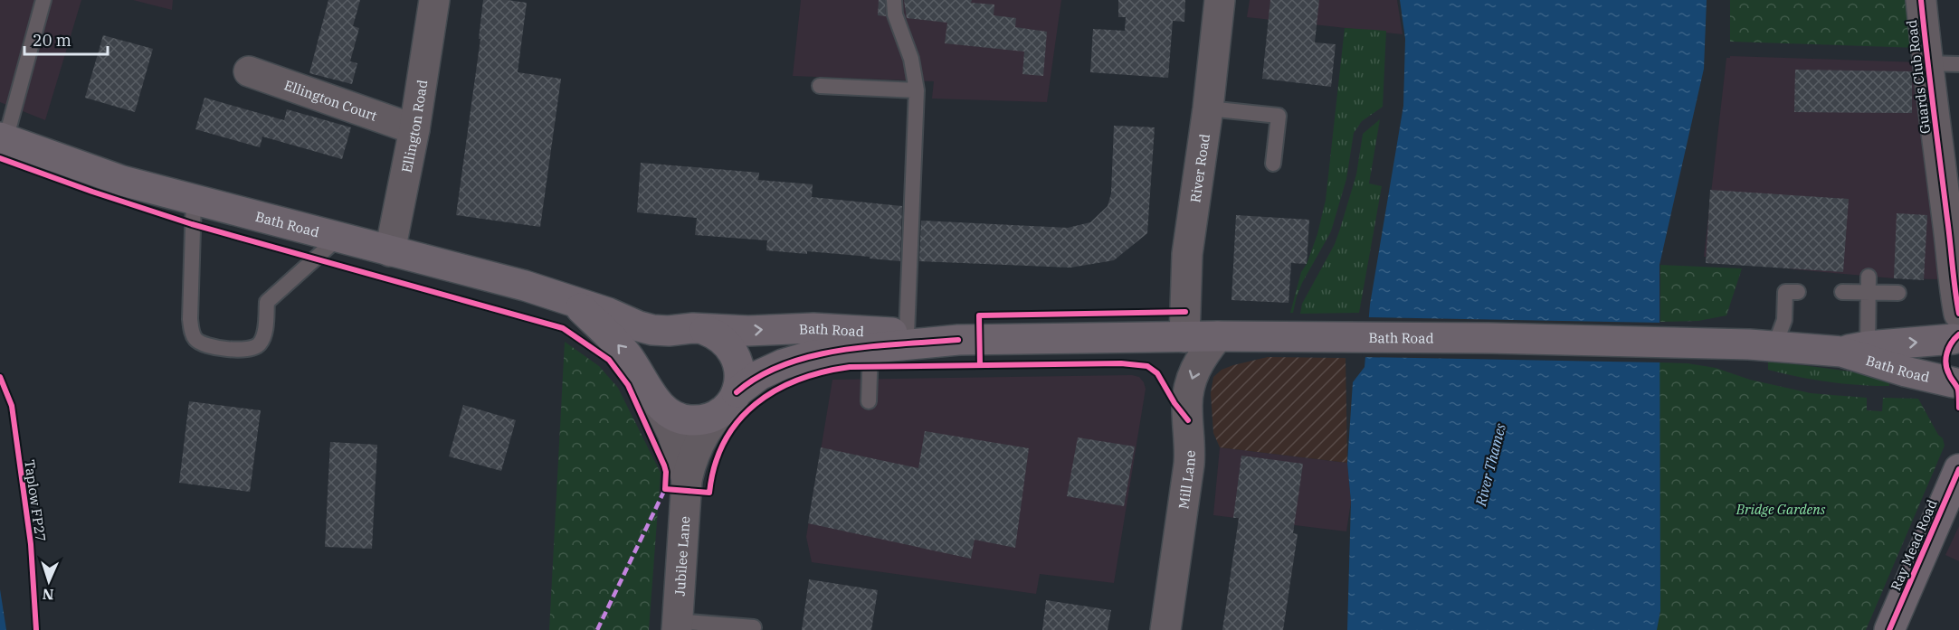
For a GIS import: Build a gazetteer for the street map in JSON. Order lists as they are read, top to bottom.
{
  "streets": {
    "main road": ["Bath Road", "Ray Mead Road"],
    "street": [
      "Guards Club Road",
      "Ellington Court",
      "Ellington Road",
      "River Road",
      "Mill Lane",
      "Jubilee Lane"
    ],
    "cycle path": ["Taplow FP27"]
  },
  "crossings": [
    ["Guards Club Road", "Bath Road"],
    ["Ellington Court", "Ellington Road"],
    ["Ellington Road", "Bath Road"],
    ["River Road", "Bath Road"],
    ["Bath Road", "Mill Lane"],
    ["Bath Road", "Jubilee Lane"]
  ],
  "one_way": ["Mill Lane"],
  "water": ["River Thames"],
  "parks": ["Bridge Gardens"],
  "scale_bar": "20 m",
  "north": "bottom"
}
